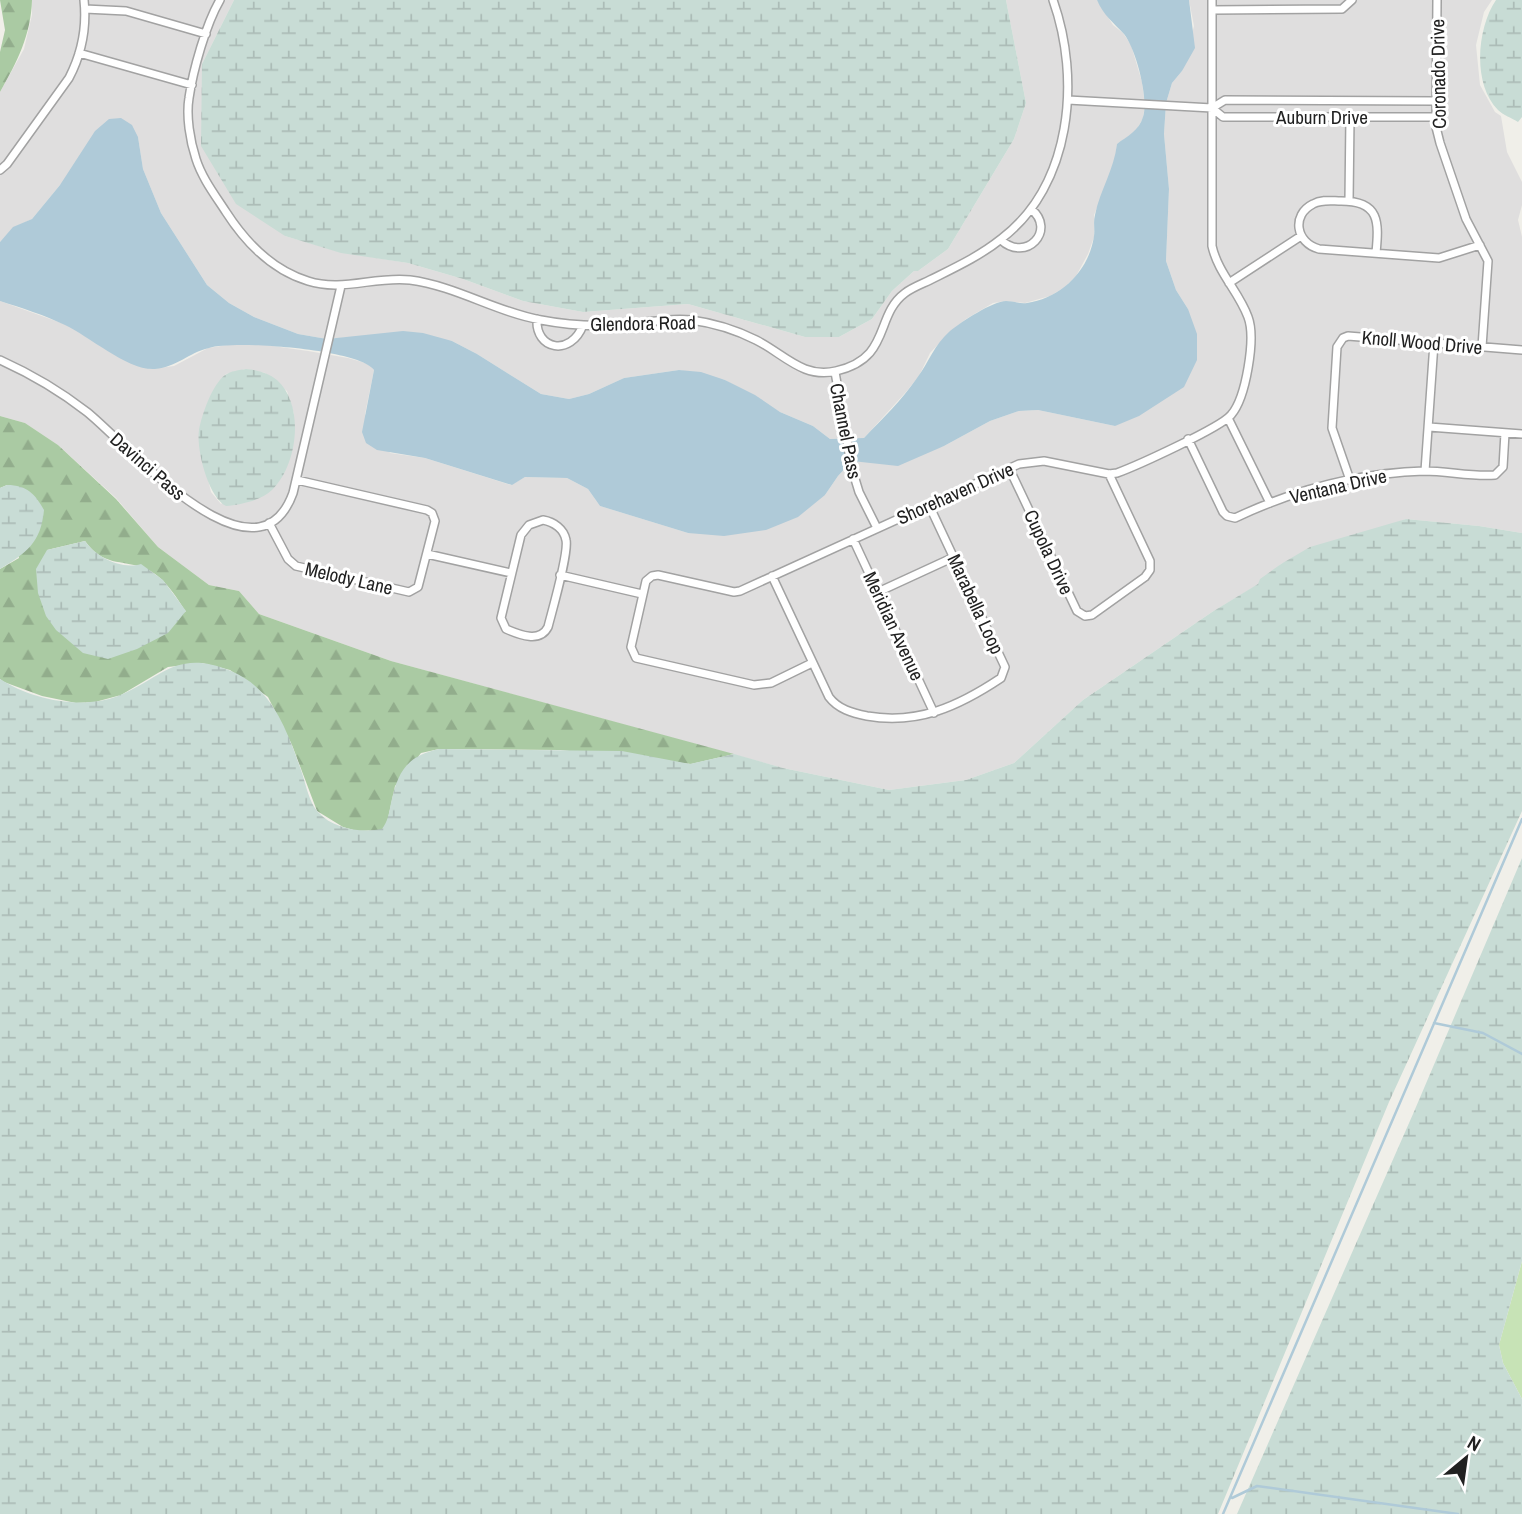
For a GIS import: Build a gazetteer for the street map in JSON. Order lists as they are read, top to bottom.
{
  "streets": {
    "street": [
      "Coronado Drive",
      "Auburn Drive",
      "Glendora Road",
      "Knoll Wood Drive",
      "Channel Pass",
      "Davinci Pass",
      "Ventana Drive",
      "Shorehaven Drive",
      "Cupola Drive",
      "Melody Lane",
      "Marabella Loop",
      "Meridian Avenue"
    ]
  },
  "crossings": [
    ["Coronado Drive", "Auburn Drive"],
    ["Coronado Drive", "Knoll Wood Drive"],
    ["Glendora Road", "Channel Pass"],
    ["Knoll Wood Drive", "Ventana Drive"],
    ["Channel Pass", "Shorehaven Drive"],
    ["Davinci Pass", "Melody Lane"],
    ["Shorehaven Drive", "Cupola Drive"],
    ["Shorehaven Drive", "Marabella Loop"],
    ["Shorehaven Drive", "Meridian Avenue"],
    ["Marabella Loop", "Meridian Avenue"]
  ],
  "north": "top right"
}
